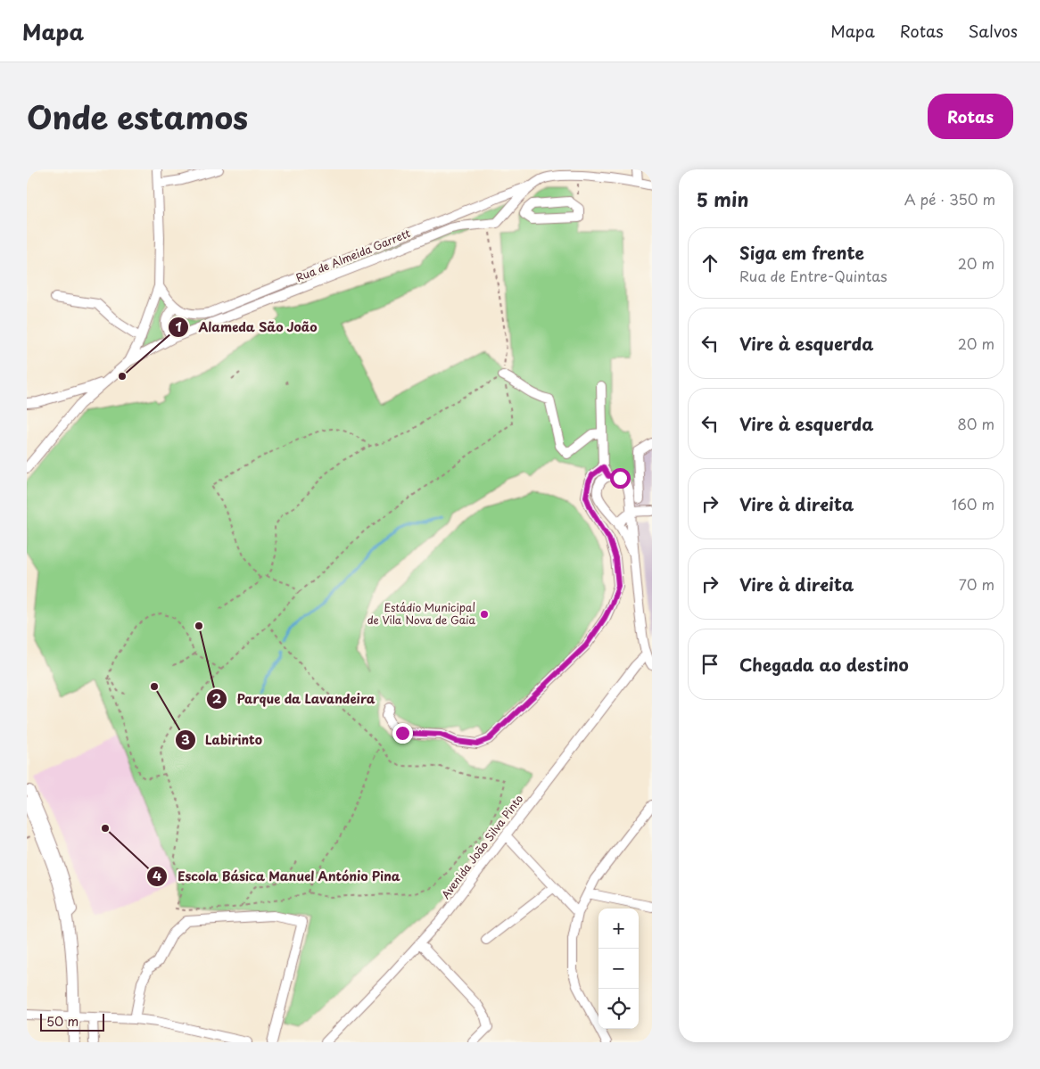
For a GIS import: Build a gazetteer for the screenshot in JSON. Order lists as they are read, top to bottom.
{
  "streets": {
    "street": ["Rua de Almeida Garrett", "Avenida João Silva Pinto"]
  },
  "places": [
    "Alameda São João",
    "Estádio Municipal de Vila Nova de Gaia",
    "Parque da Lavandeira",
    "Labirinto",
    "Escola Básica Manuel António Pina"
  ],
  "scale_bar": "50 m",
  "page": {
    "header": "Mapa",
    "nav": ["Mapa", "Rotas", "Salvos"],
    "title": "Onde estamos",
    "buttons": "Rotas",
    "heading": ["5 min", "A pé · 350 m"],
    "list": [
      ["Siga em frente", "Rua de Entre-Quintas", "20 m"],
      ["Vire à esquerda", "20 m"],
      ["Vire à esquerda", "80 m"],
      ["Vire à direita", "160 m"],
      ["Vire à direita", "70 m"],
      "Chegada ao destino"
    ],
    "map_buttons": ["+", "−"],
    "scale": "50 m"
  }
}
